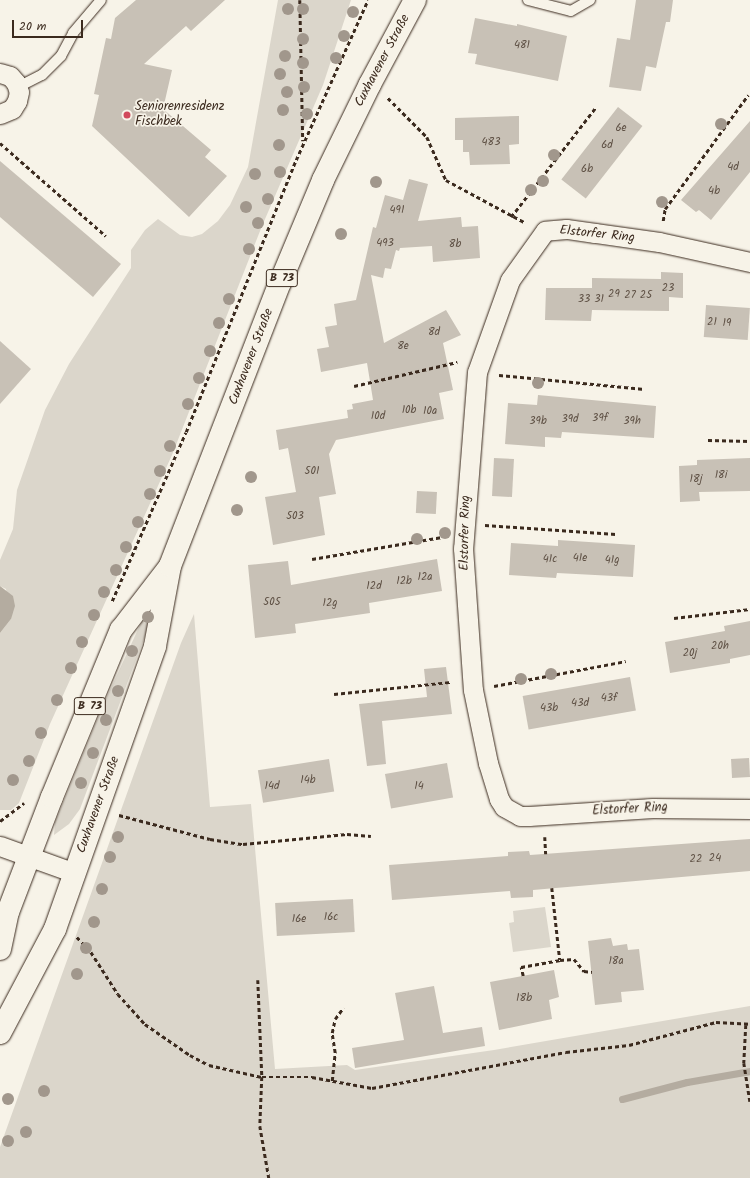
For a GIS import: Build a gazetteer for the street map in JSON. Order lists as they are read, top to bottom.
{
  "streets": {
    "main road": ["Cuxhavener Straße", "B 73"],
    "street": ["Elstorfer Ring"]
  },
  "places": ["Seniorenresidenz Fischbek"],
  "house_numbers": [
    "481",
    "6e",
    "483",
    "6d",
    "4d",
    "6b",
    "4b",
    "491",
    "493",
    "8b",
    "23",
    "29",
    "27",
    "25",
    "33",
    "31",
    "21",
    "19",
    "8d",
    "8e",
    "10b",
    "10a",
    "10d",
    "39f",
    "39d",
    "39b",
    "39h",
    "501",
    "18i",
    "18j",
    "503",
    "41e",
    "41c",
    "41g",
    "12a",
    "12b",
    "12d",
    "505",
    "12g",
    "20h",
    "20j",
    "43f",
    "43d",
    "43b",
    "14b",
    "14d",
    "14",
    "24",
    "22",
    "16c",
    "16e",
    "18a",
    "18b"
  ],
  "scale_bar": "20 m"
}
